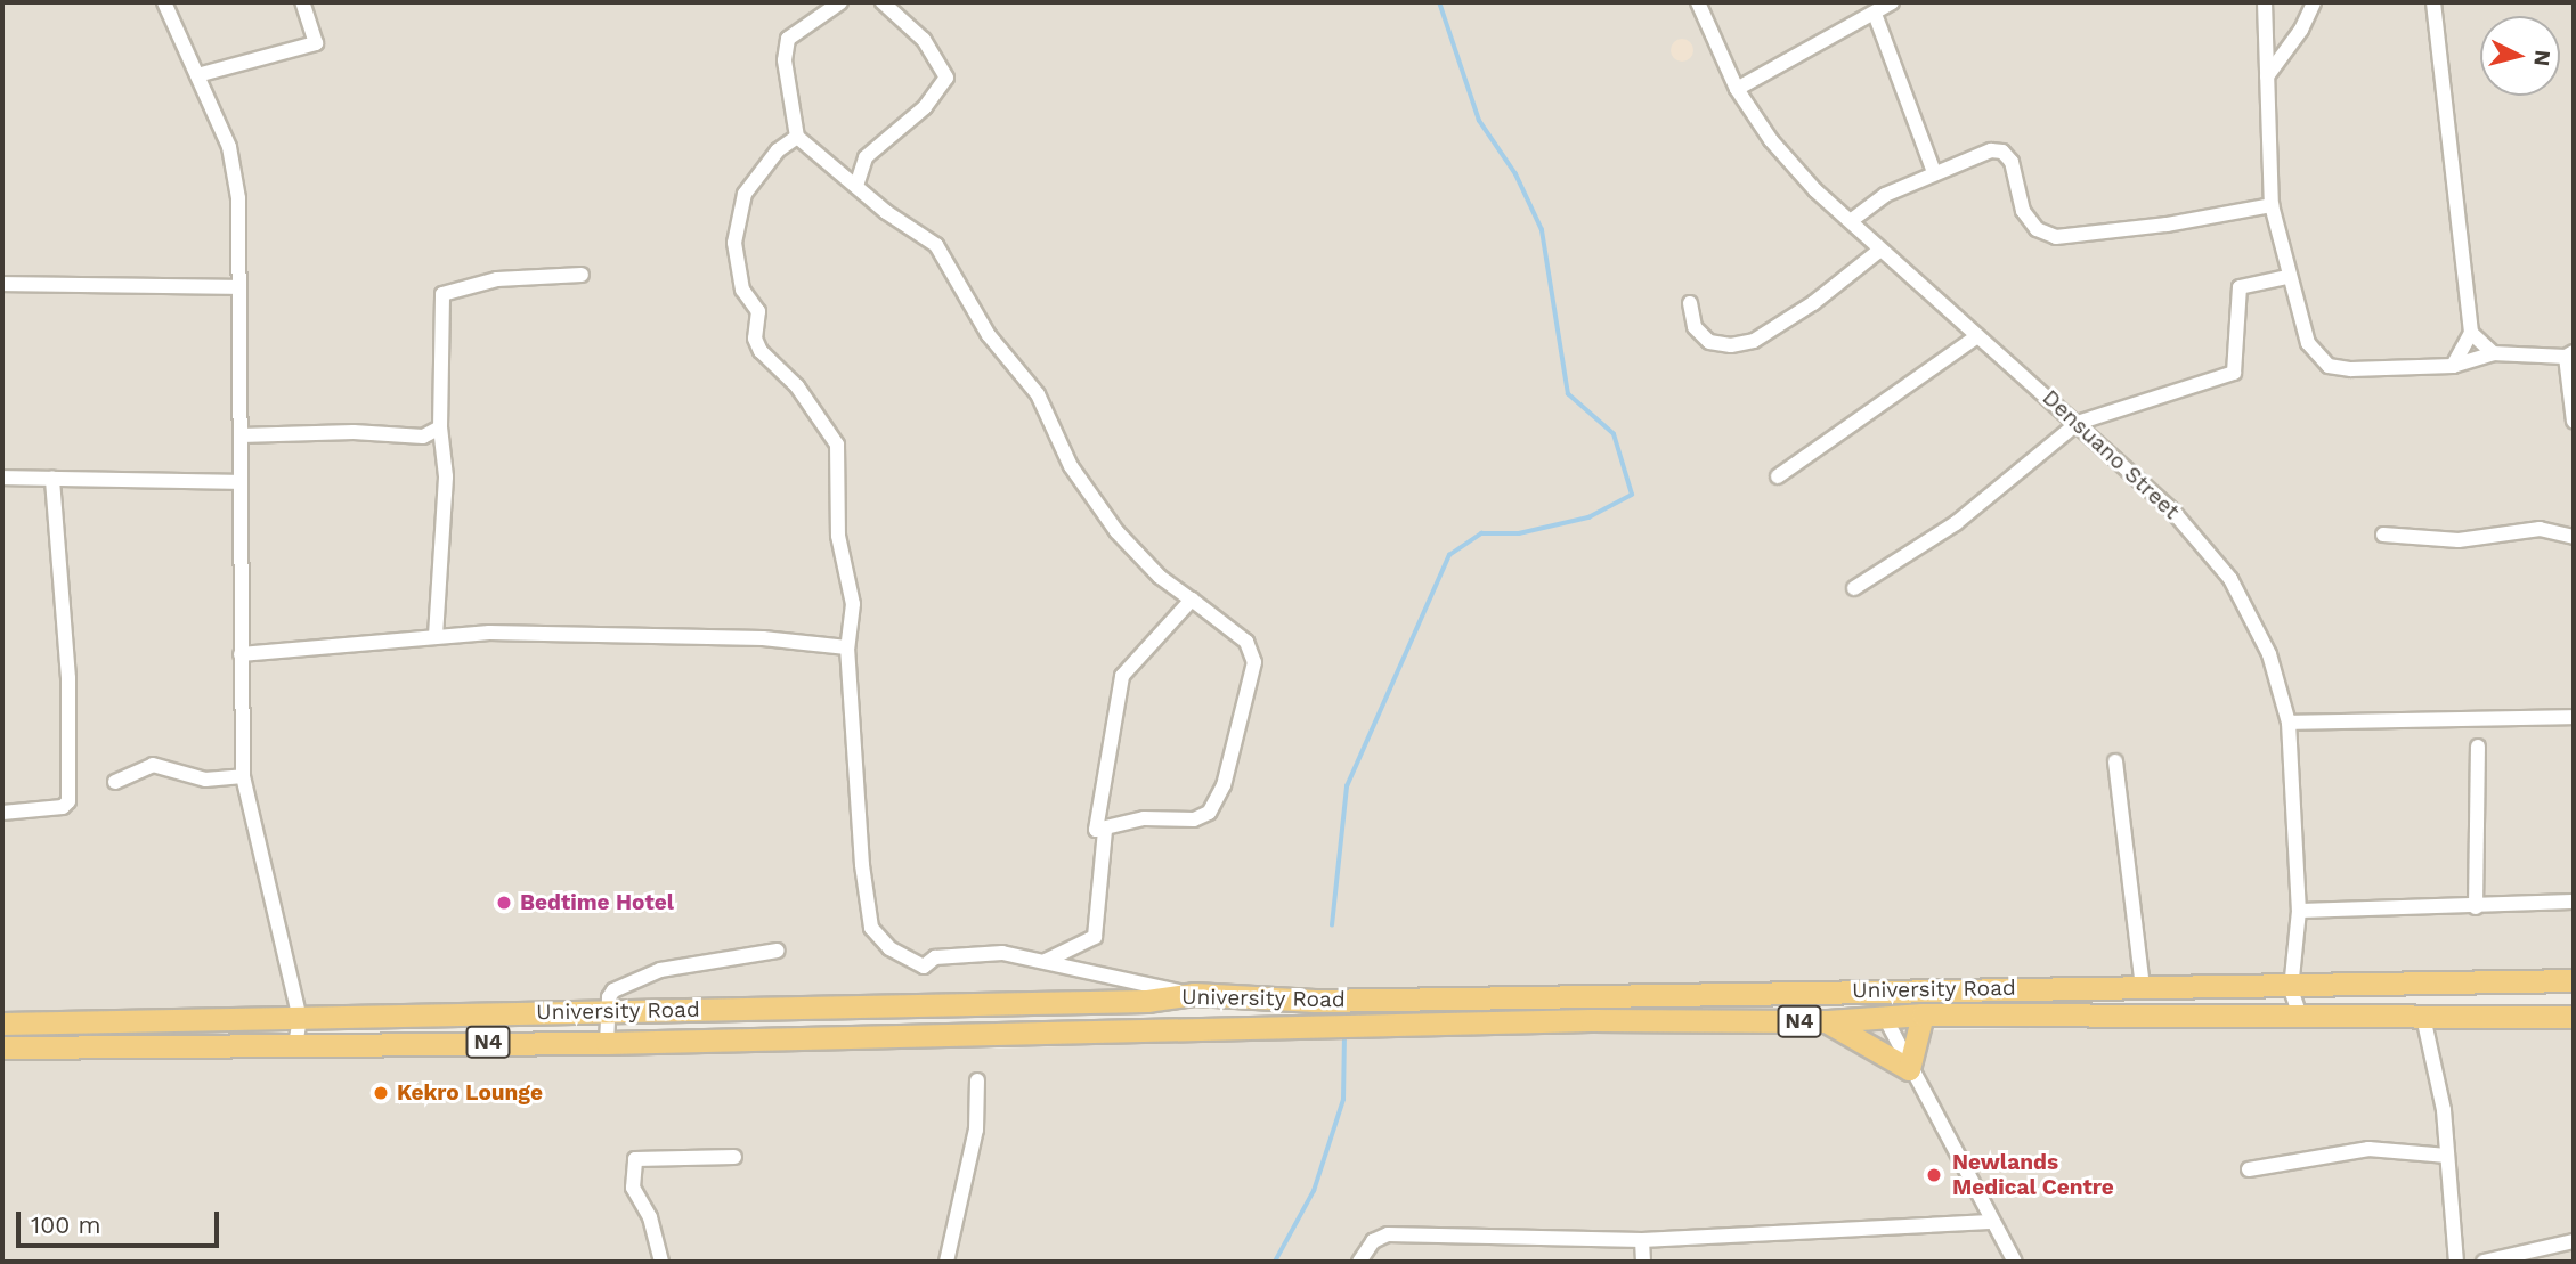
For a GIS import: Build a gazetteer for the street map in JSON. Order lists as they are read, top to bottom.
{
  "streets": {
    "highway": ["University Road", "N4"],
    "street": ["Densuano Street"]
  },
  "crossings": [
    ["Densuano Street", "University Road"]
  ],
  "places": ["Bedtime Hotel", "Kekro Lounge", "Newlands Medical Centre"],
  "scale_bar": "100 m",
  "north": "right"
}
